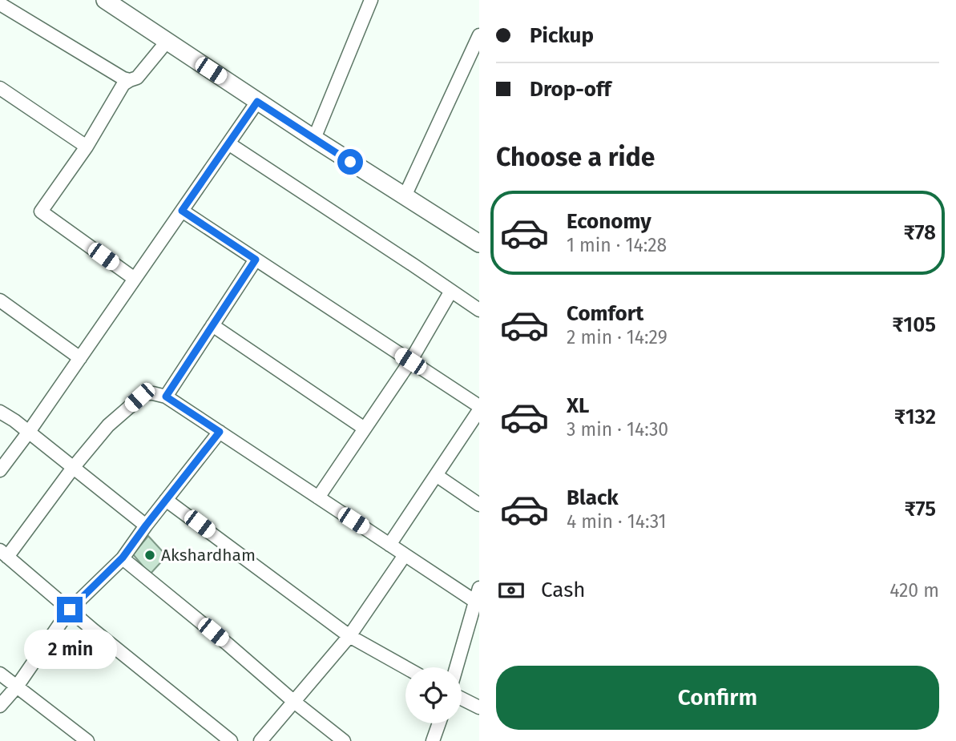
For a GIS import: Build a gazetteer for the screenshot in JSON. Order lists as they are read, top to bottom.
{
  "places": ["Akshardham"],
  "page": {
    "banner": ["Pickup", "Drop-off"],
    "heading": "Choose a ride",
    "list": [
      {
        "name": "Economy",
        "note": "1 min · 14:28",
        "value": "₹78"
      },
      {
        "name": "Comfort",
        "note": "2 min · 14:29",
        "value": "₹105"
      },
      {
        "name": "XL",
        "note": "3 min · 14:30",
        "value": "₹132"
      },
      {
        "name": "Black",
        "note": "4 min · 14:31",
        "value": "₹75"
      }
    ],
    "pay": ["Cash", "420 m"],
    "bubble": "2 min",
    "buttons": "Confirm"
  }
}
